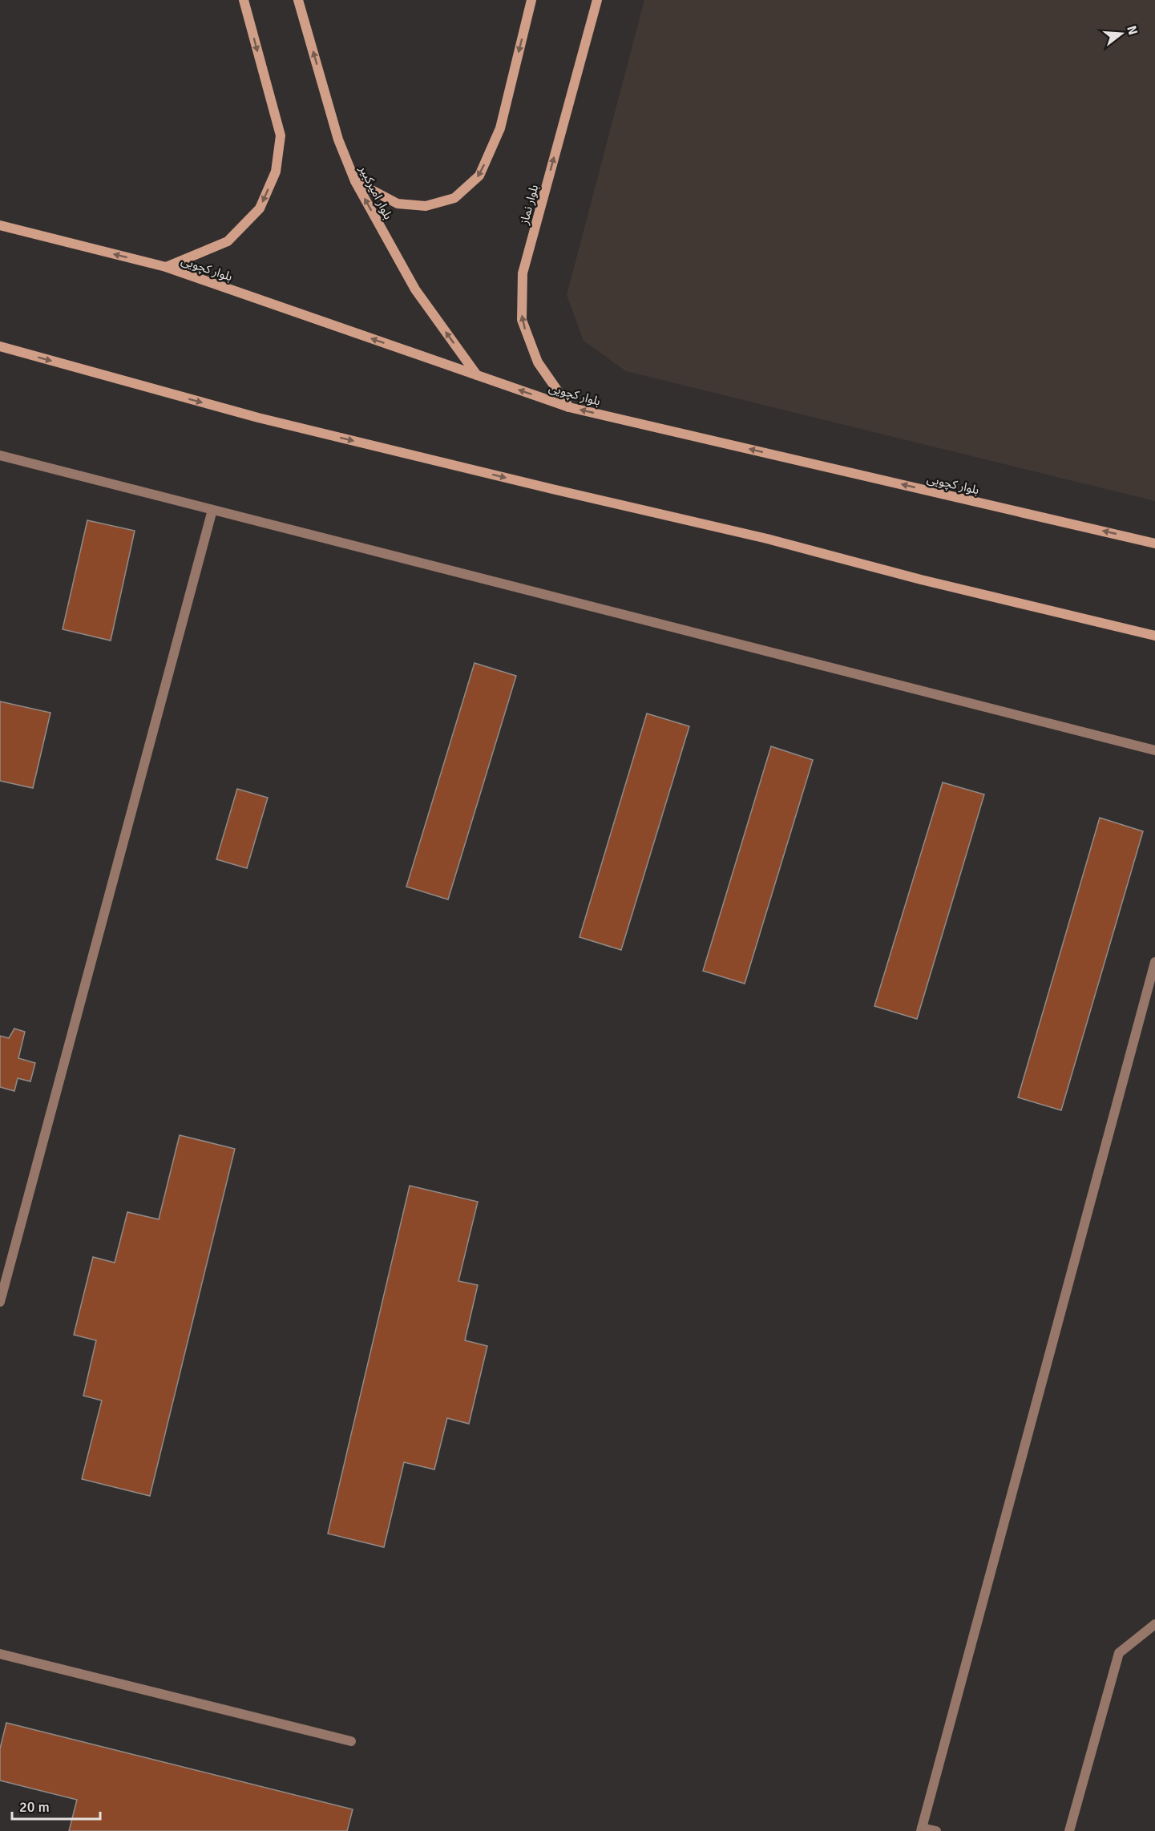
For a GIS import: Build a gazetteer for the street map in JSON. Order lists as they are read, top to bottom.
{
  "streets": {
    "main road": ["بلوار امیرکبیر", "بلوار نماز", "بلوار کچویی"]
  },
  "crossings": [
    ["بلوار امیرکبیر", "بلوار کچویی"],
    ["بلوار نماز", "بلوار کچویی"]
  ],
  "one_way": ["بلوار امیرکبیر", "بلوار نماز", "بلوار کچویی"],
  "scale_bar": "20 m",
  "north": "right"
}
